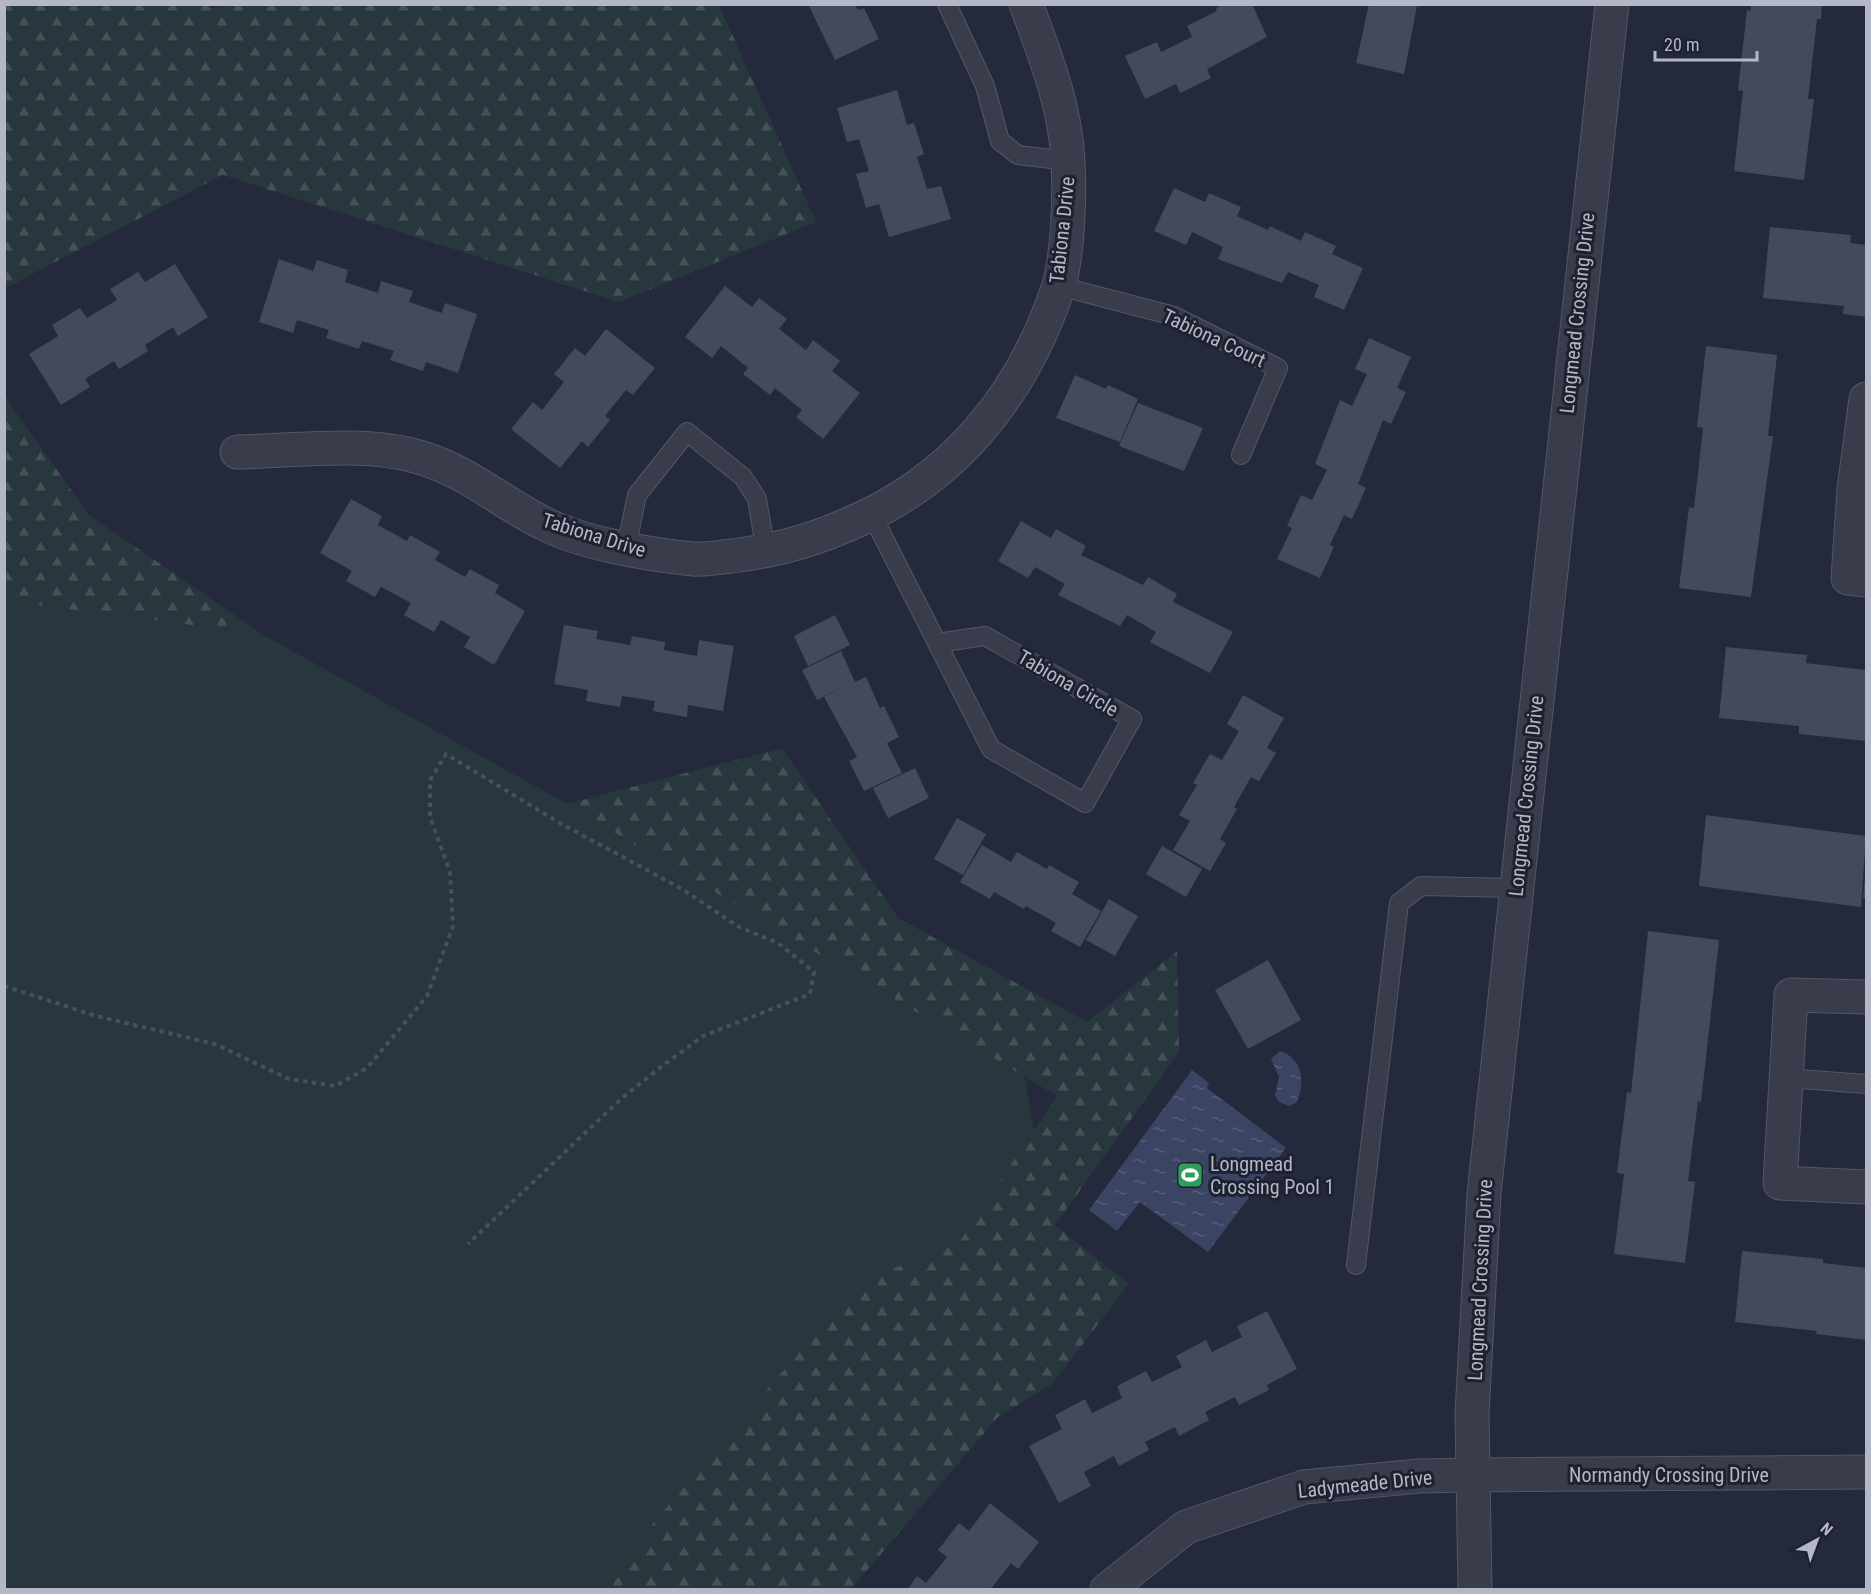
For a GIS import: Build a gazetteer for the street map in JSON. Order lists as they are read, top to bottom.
{
  "streets": {
    "street": [
      "Tabiona Drive",
      "Longmead Crossing Drive",
      "Normandy Crossing Drive",
      "Ladymeade Drive"
    ],
    "lane": ["Tabiona Court", "Tabiona Circle"]
  },
  "crossings": [
    ["Tabiona Drive", "Tabiona Court"],
    ["Tabiona Drive", "Tabiona Circle"],
    ["Longmead Crossing Drive", "Normandy Crossing Drive"],
    ["Longmead Crossing Drive", "Ladymeade Drive"],
    ["Normandy Crossing Drive", "Ladymeade Drive"]
  ],
  "places": {
    "sports": ["Longmead Crossing Pool 1"]
  },
  "scale_bar": "20 m",
  "north": "top right"
}
